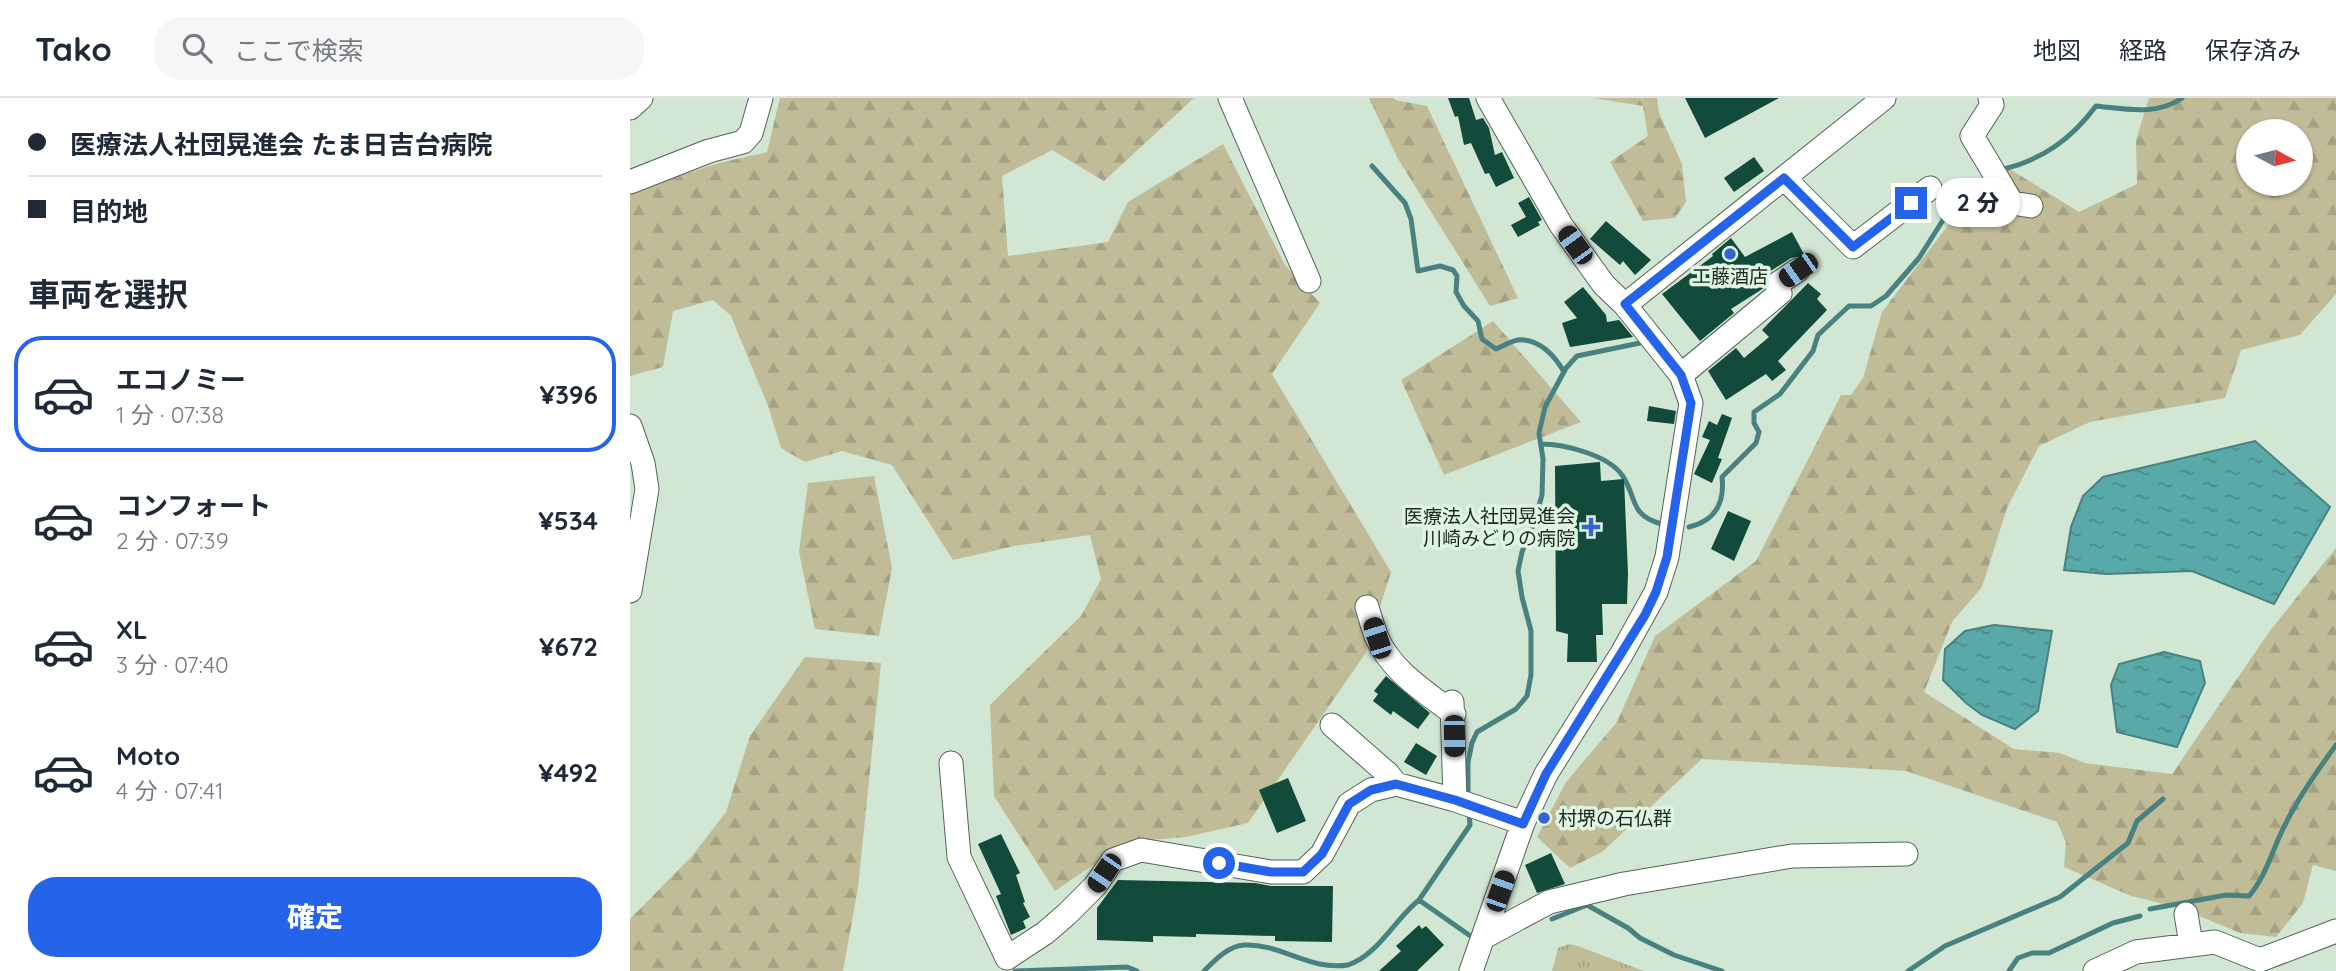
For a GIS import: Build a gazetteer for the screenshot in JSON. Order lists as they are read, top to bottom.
{
  "places": {
    "other": ["工藤酒店", "村堺の石仏群"],
    "health": ["医療法人社団晃進会 川崎みどりの病院"]
  },
  "north": "right",
  "page": {
    "header": "Tako",
    "search": "ここで検索",
    "nav": ["地図", "経路", "保存済み"],
    "banner": ["医療法人社団晃進会 たま日吉台病院", "目的地"],
    "bubble": "2 分",
    "heading": "車両を選択",
    "list": [
      {
        "name": "エコノミー",
        "note": "1 分 · 07:38",
        "value": "¥396"
      },
      {
        "name": "コンフォート",
        "note": "2 分 · 07:39",
        "value": "¥534"
      },
      {
        "name": "XL",
        "note": "3 分 · 07:40",
        "value": "¥672"
      },
      {
        "name": "Moto",
        "note": "4 分 · 07:41",
        "value": "¥492"
      }
    ],
    "buttons": "確定"
  }
}
